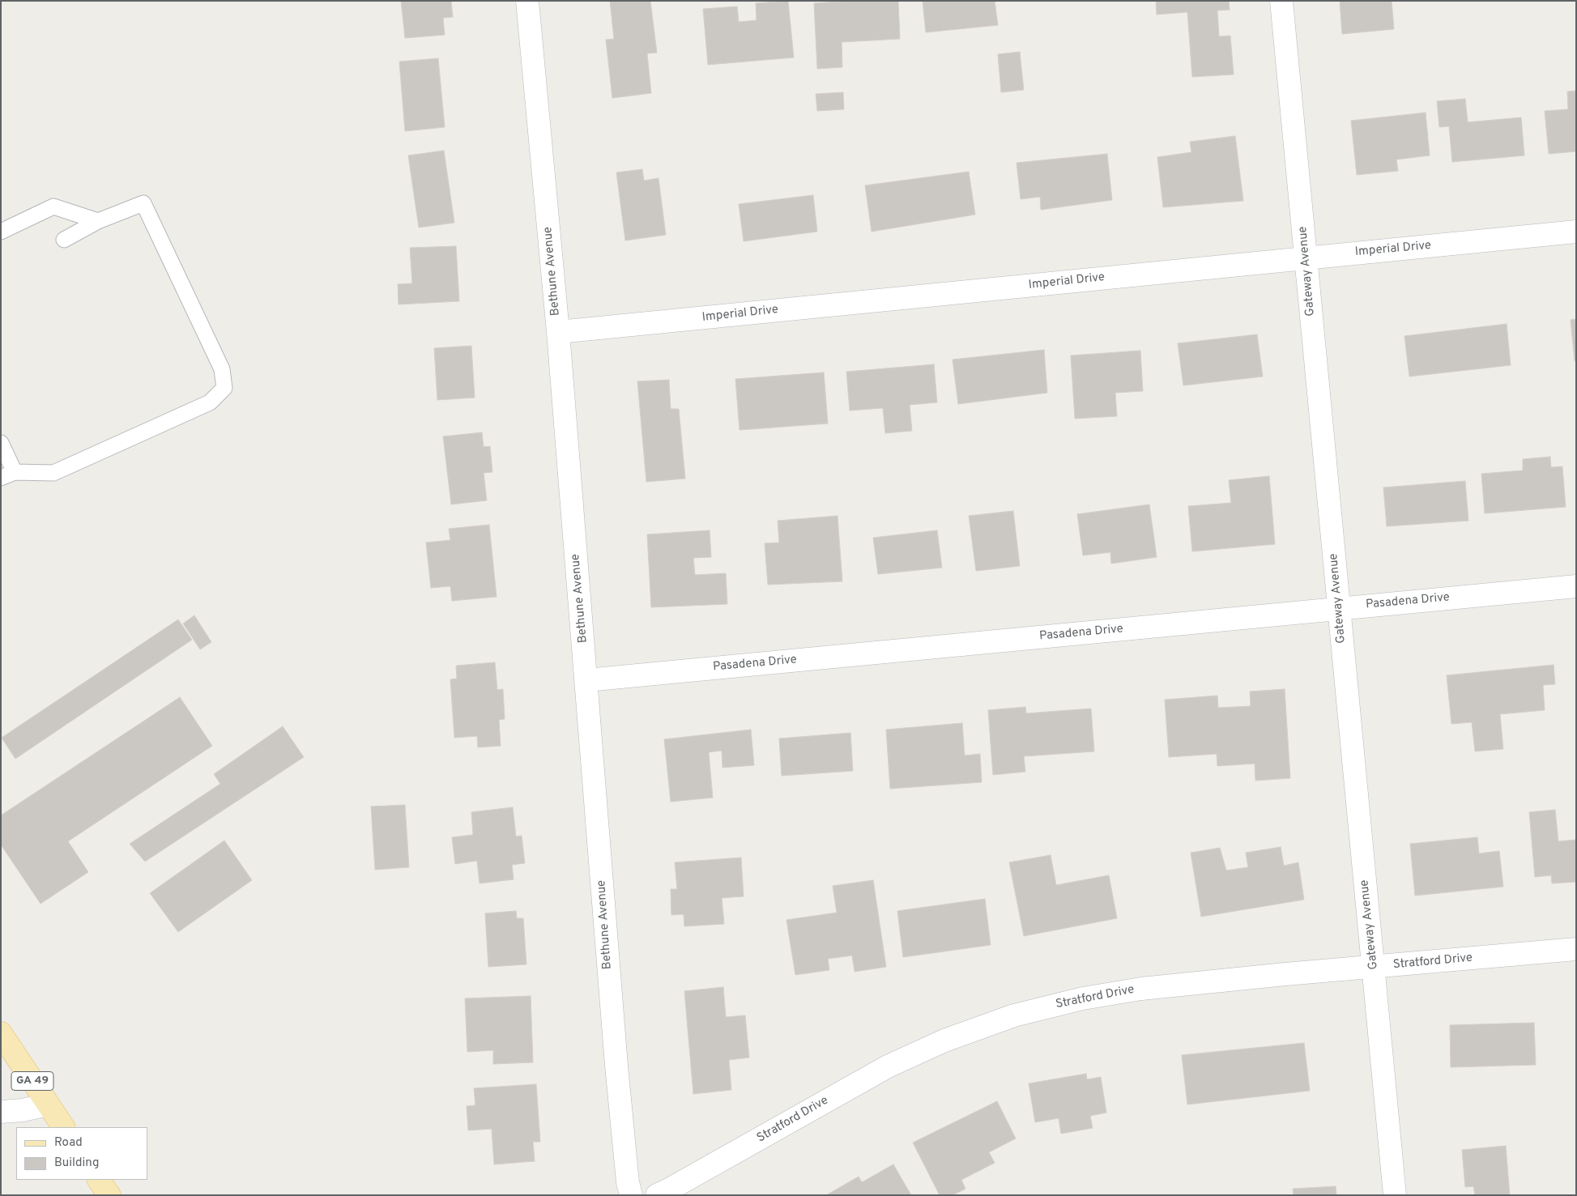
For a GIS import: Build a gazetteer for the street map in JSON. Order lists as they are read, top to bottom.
{
  "streets": {
    "main road": ["GA 49"],
    "street": [
      "Imperial Drive",
      "Bethune Avenue",
      "Gateway Avenue",
      "Pasadena Drive",
      "Stratford Drive"
    ]
  },
  "crossings": [
    ["Imperial Drive", "Bethune Avenue"],
    ["Imperial Drive", "Gateway Avenue"],
    ["Bethune Avenue", "Pasadena Drive"],
    ["Gateway Avenue", "Pasadena Drive"],
    ["Gateway Avenue", "Stratford Drive"]
  ],
  "legend": ["Road", "Building"]
}
